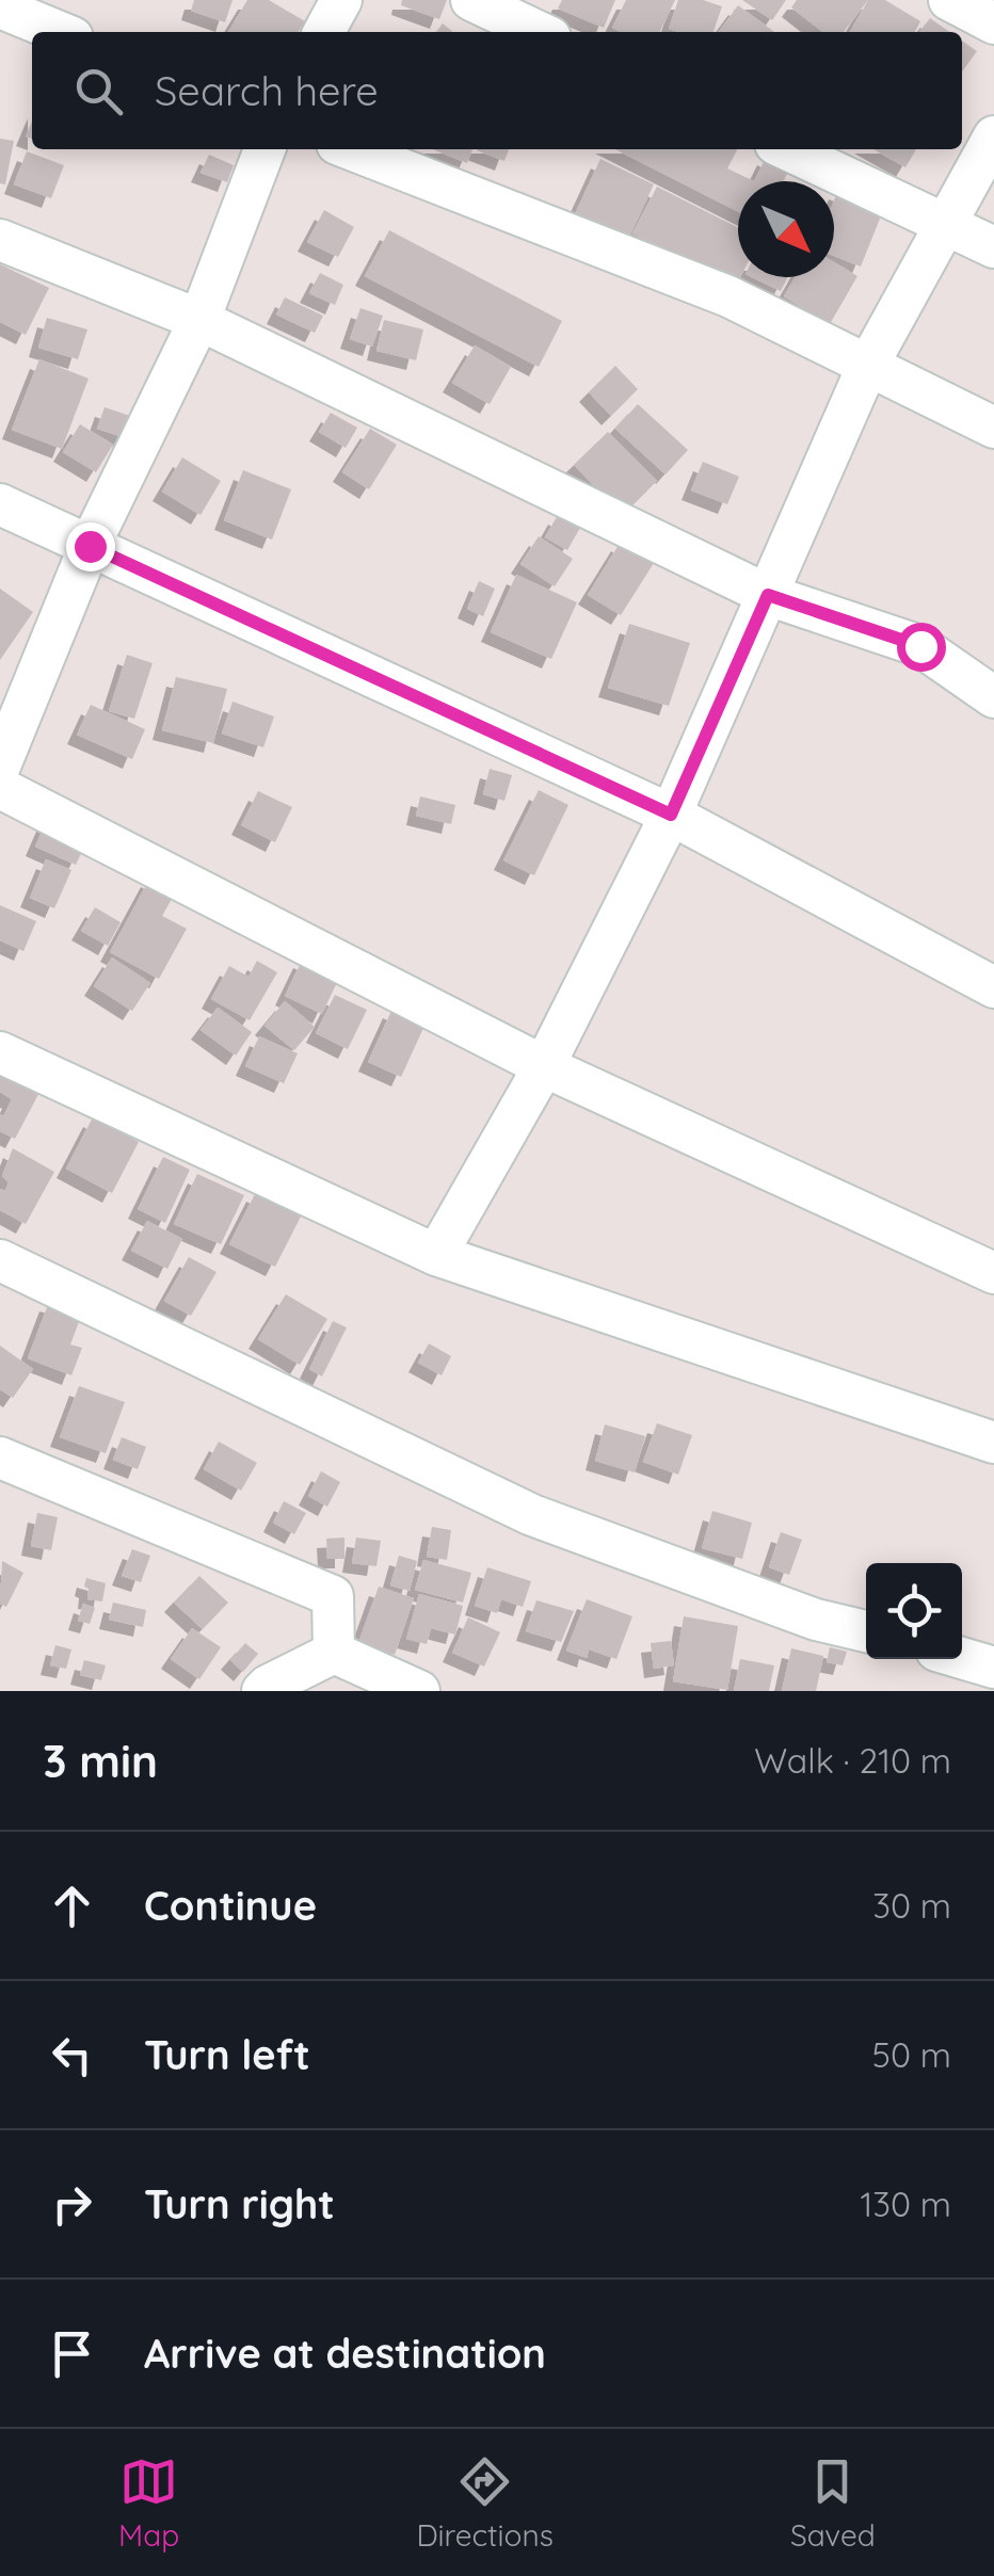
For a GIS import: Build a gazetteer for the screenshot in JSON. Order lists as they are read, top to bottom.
{
  "north": "bottom right",
  "page": {
    "search": "Search here",
    "heading": ["3 min", "Walk · 210 m"],
    "list": [
      ["Continue", "30 m"],
      ["Turn left", "50 m"],
      ["Turn right", "130 m"],
      "Arrive at destination"
    ],
    "nav": ["Map", "Directions", "Saved"]
  }
}
